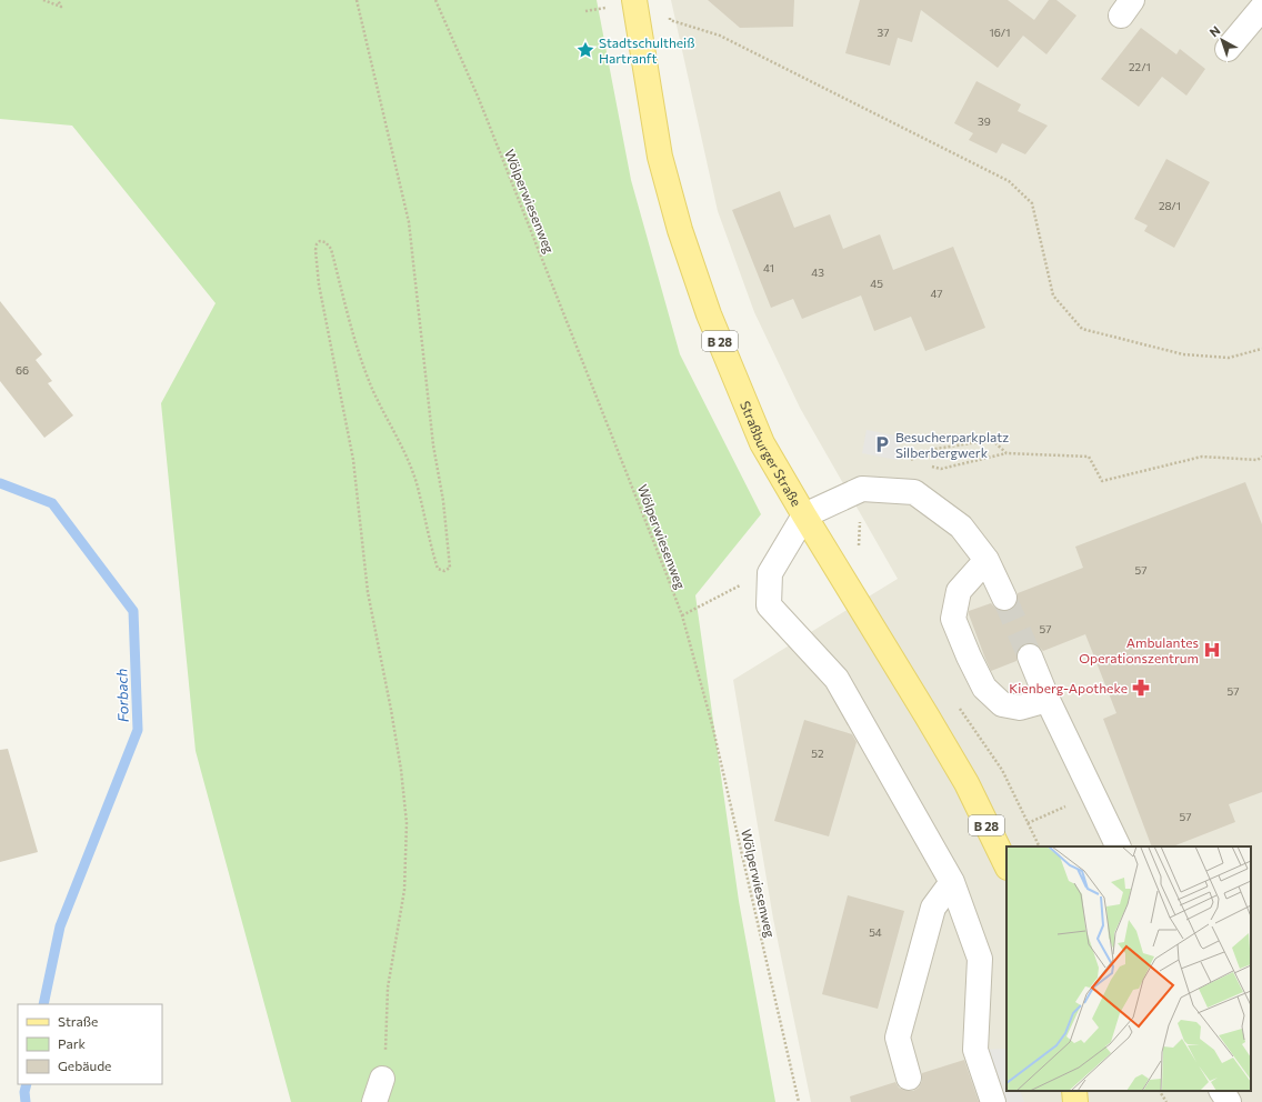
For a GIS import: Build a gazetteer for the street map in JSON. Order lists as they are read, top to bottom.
{
  "streets": {
    "main road": ["B 28", "Straßburger Straße"],
    "path": ["Wölperwiesenweg"]
  },
  "water": ["Forbach"],
  "places": {
    "place": ["Stadtschultheiß Hartranft"],
    "parking": ["Besucherparkplatz Silberbergwerk"],
    "hospital": ["Ambulantes Operationszentrum"],
    "pharmacy": ["Kienberg-Apotheke"]
  },
  "house_numbers": [
    "37",
    "16/1",
    "22/1",
    "39",
    "28/1",
    "41",
    "43",
    "45",
    "47",
    "66",
    "57",
    "57",
    "57",
    "52",
    "57",
    "54"
  ],
  "legend": ["Straße", "Park", "Gebäude"],
  "north": "top left"
}
